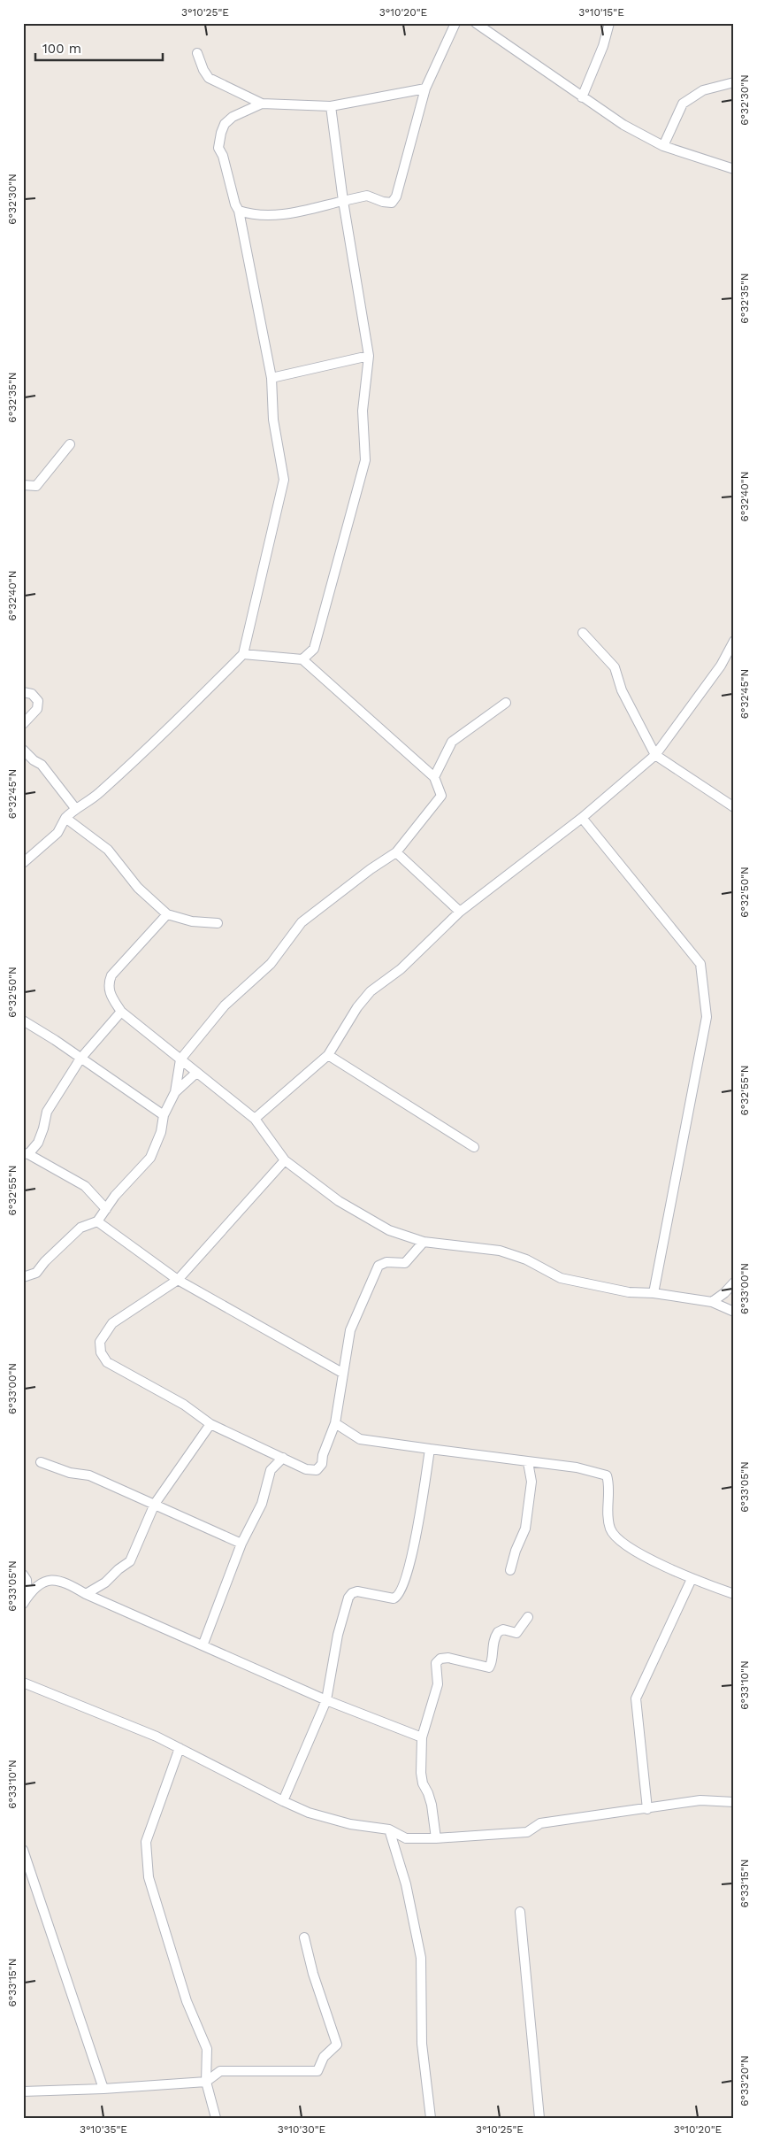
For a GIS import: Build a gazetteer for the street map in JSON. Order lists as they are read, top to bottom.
{
  "scale_bar": "100 m",
  "coordinates": [
    "3°10'25\"E",
    "3°10'20\"E",
    "3°10'15\"E",
    "6°32'30\"N",
    "6°32'35\"N",
    "6°32'40\"N",
    "6°32'45\"N",
    "6°32'50\"N",
    "6°32'55\"N",
    "6°33'00\"N",
    "6°33'05\"N",
    "6°33'10\"N",
    "6°33'15\"N",
    "6°33'20\"N",
    "3°10'35\"E",
    "3°10'30\"E"
  ]
}
